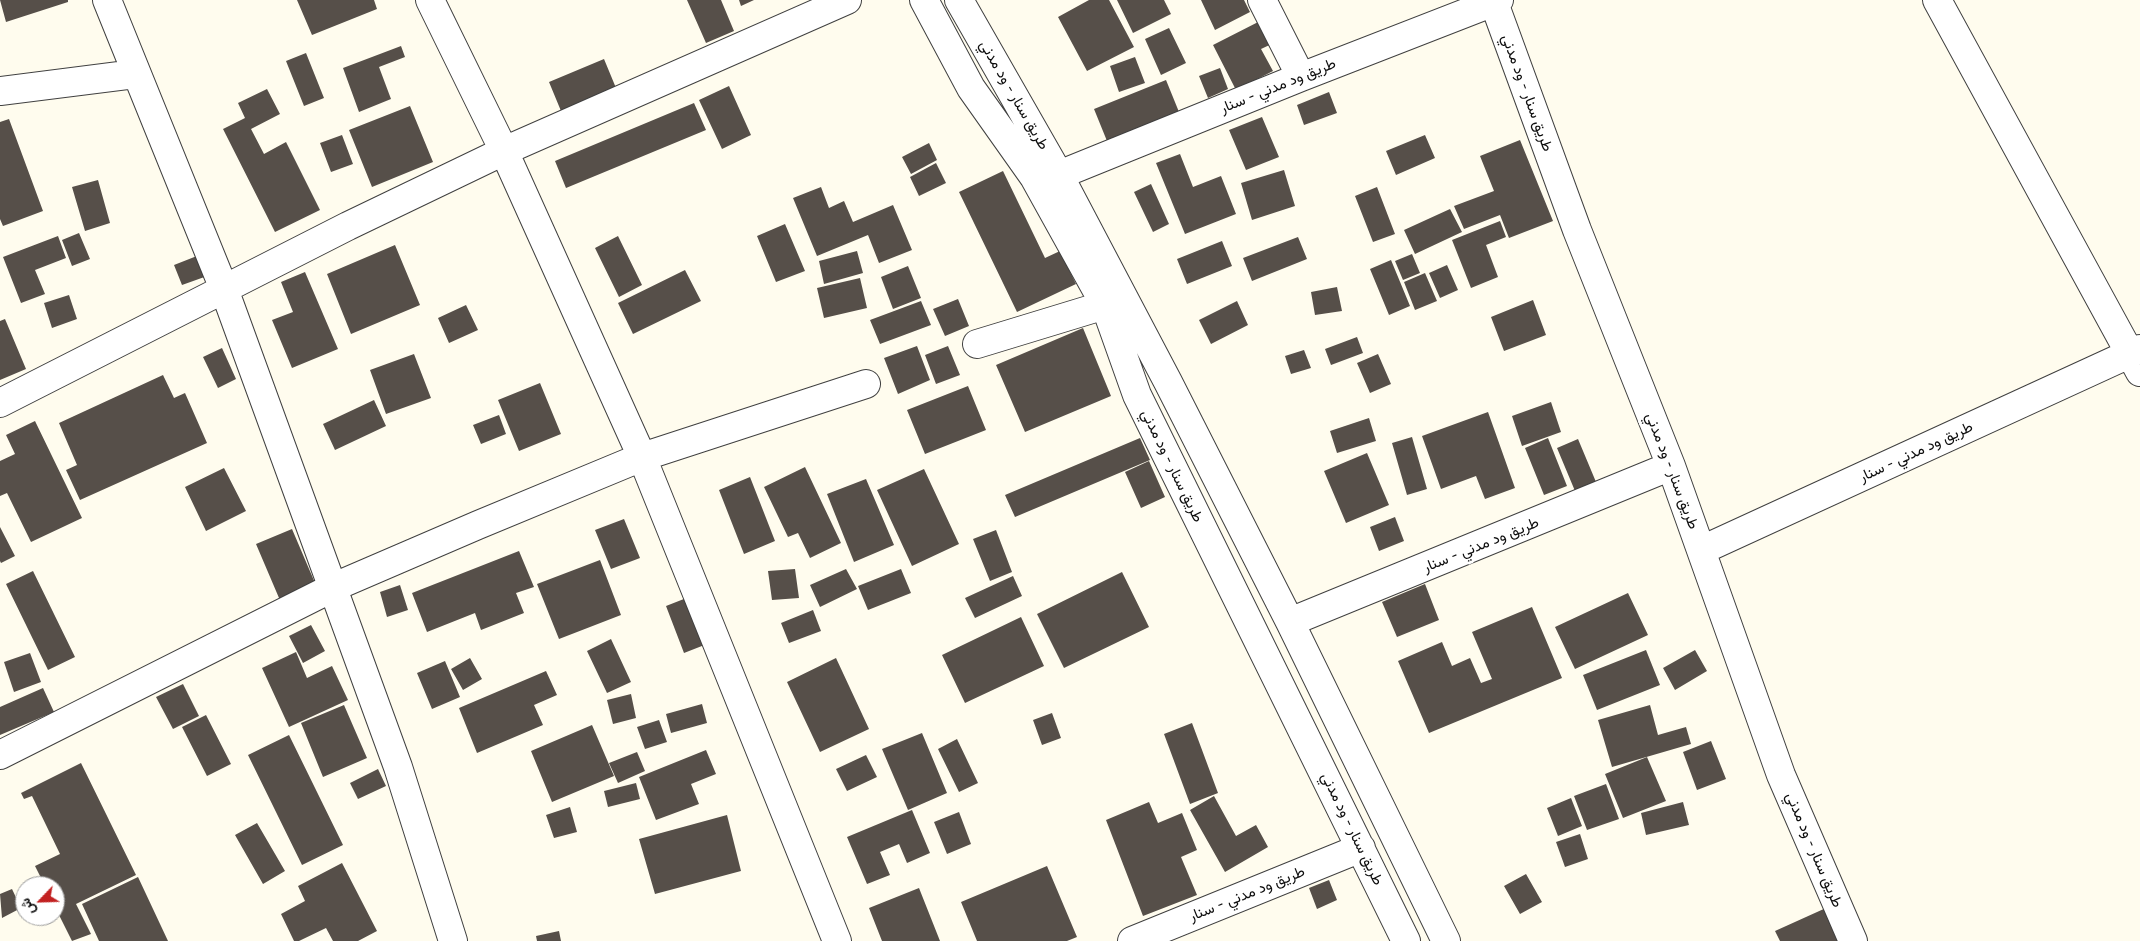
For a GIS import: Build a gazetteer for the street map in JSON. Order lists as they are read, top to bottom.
{
  "streets": {
    "street": ["طريق ود مدني - سنار", "طريق سنار - ود مدني"]
  },
  "crossings": [
    ["طريق ود مدني - سنار", "طريق سنار - ود مدني"]
  ],
  "north": "bottom left"
}
